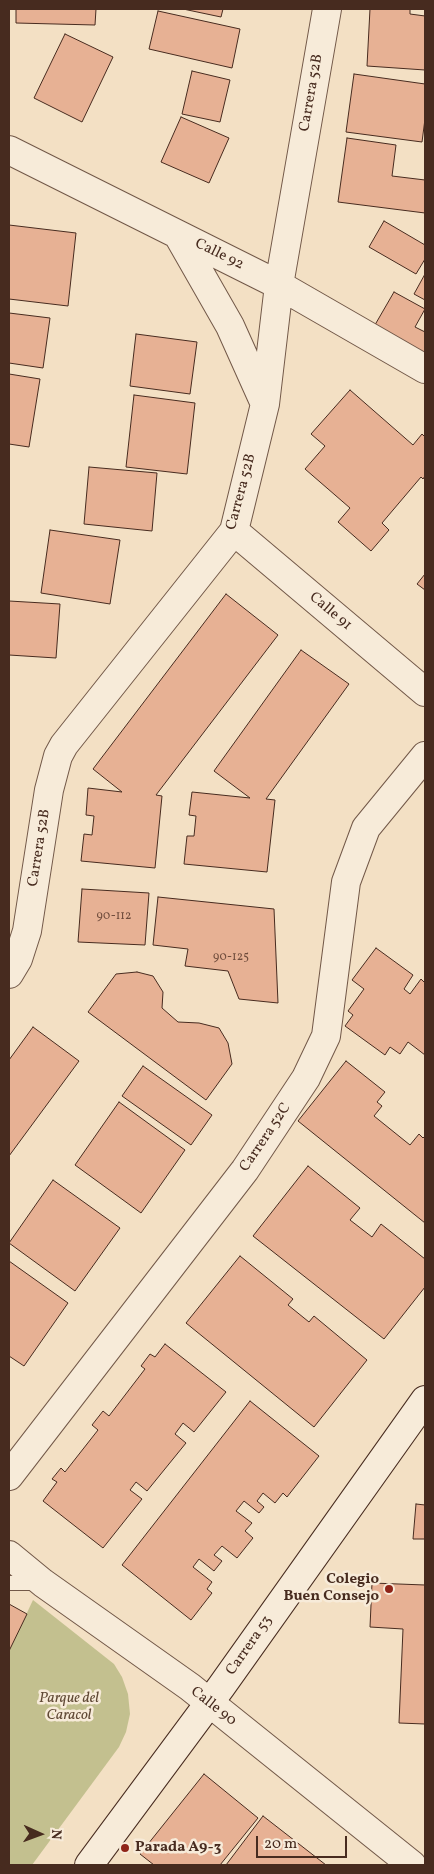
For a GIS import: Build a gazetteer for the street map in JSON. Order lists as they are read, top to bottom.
{
  "streets": {
    "street": [
      "Carrera 52B",
      "Calle 92",
      "Calle 91",
      "Carrera 52C",
      "Carrera 53",
      "Calle 90"
    ]
  },
  "crossings": [
    ["Carrera 52B", "Calle 92"],
    ["Carrera 52B", "Calle 91"],
    ["Carrera 53", "Calle 90"]
  ],
  "parks": ["Parque del Caracol"],
  "places": ["Colegio Buen Consejo", "Parada A9-3"],
  "house_numbers": ["90-112", "90-125"],
  "scale_bar": "20 m",
  "north": "right"
}
